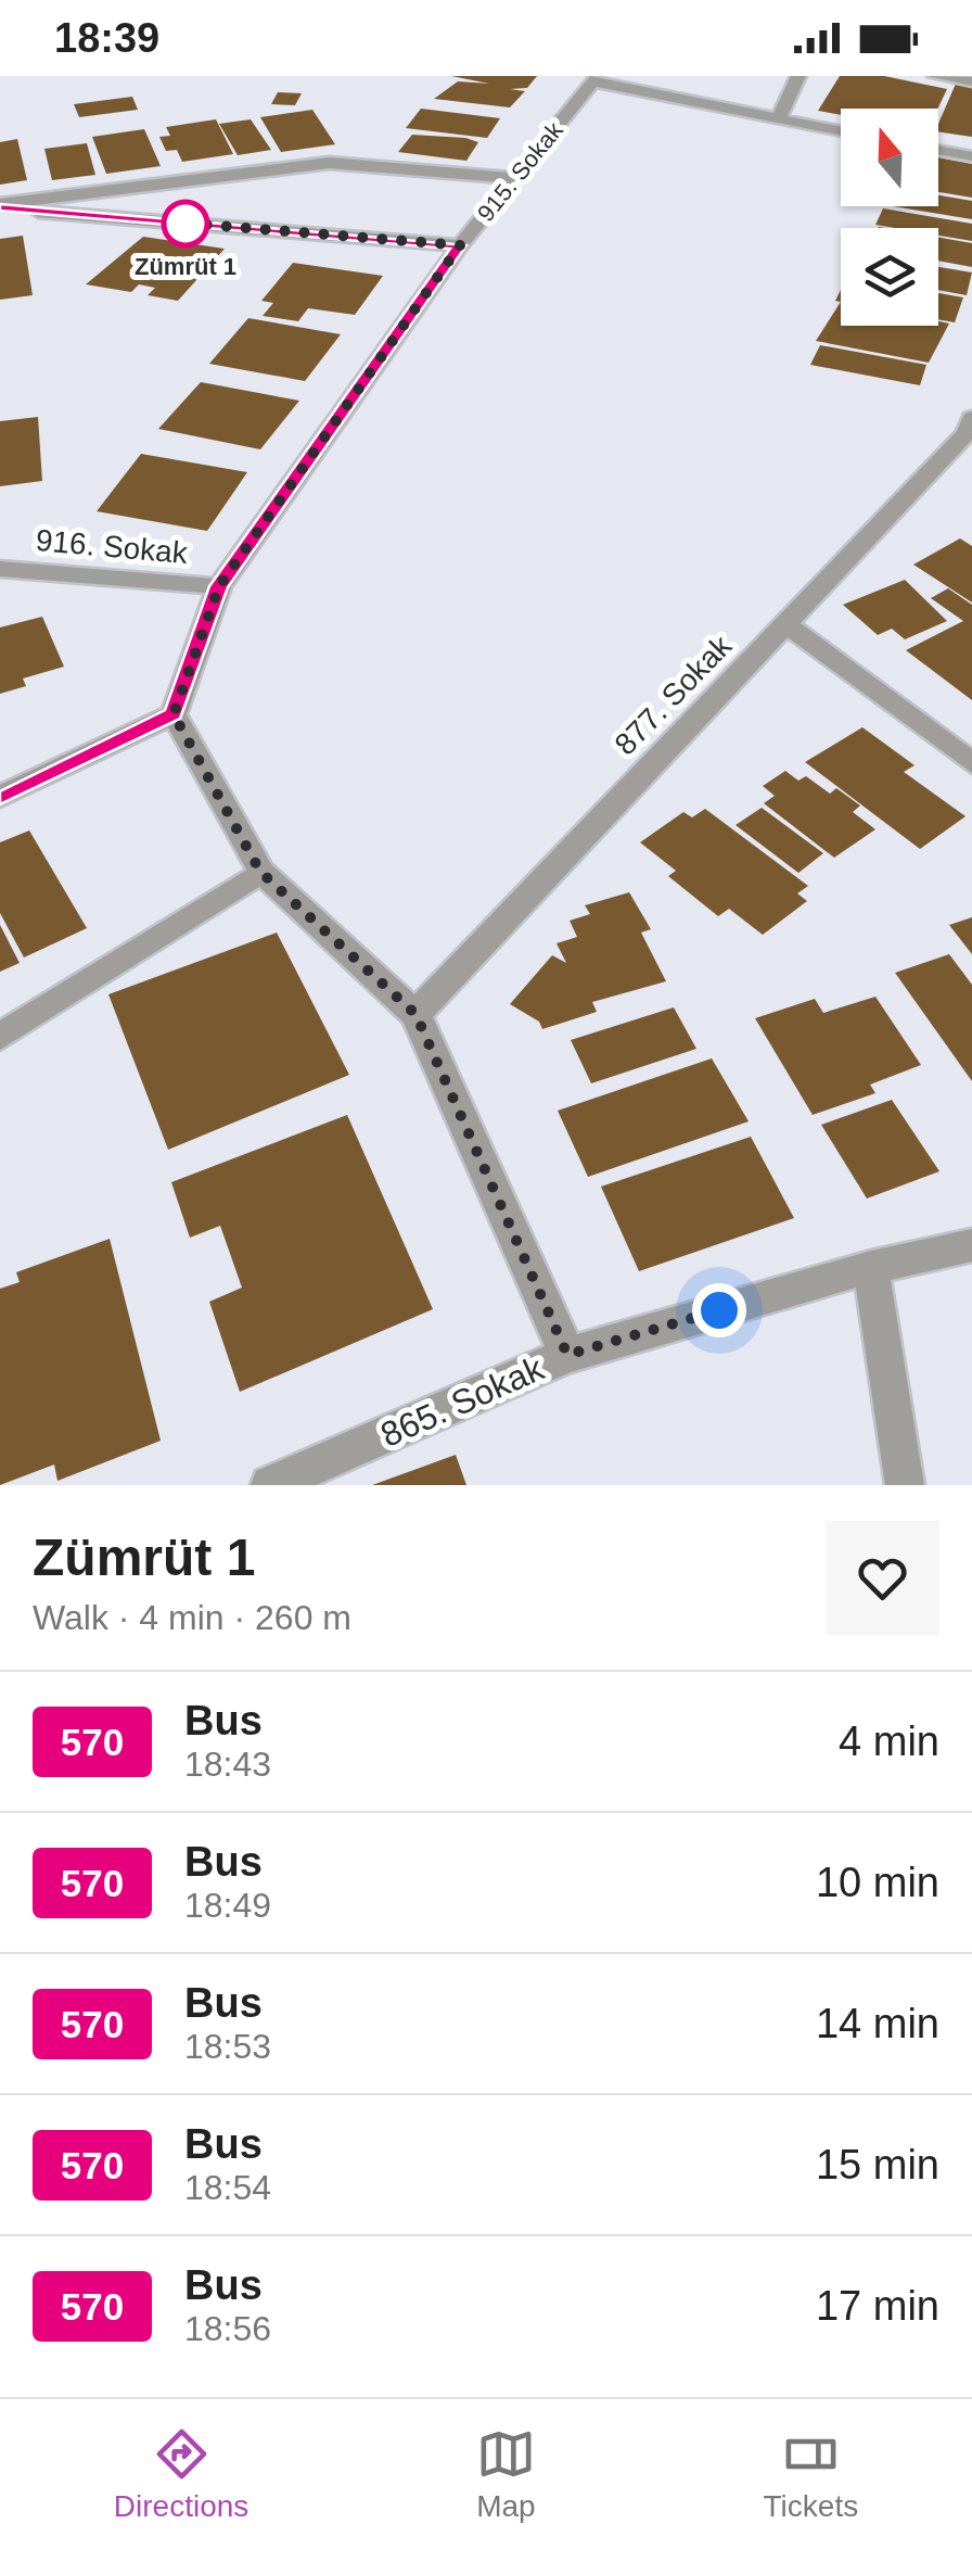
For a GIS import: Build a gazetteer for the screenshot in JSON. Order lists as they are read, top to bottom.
{
  "streets": {
    "street": [
      "915. Sokak",
      "916. Sokak",
      "877. Sokak",
      "865. Sokak"
    ]
  },
  "crossings": [
    ["915. Sokak", "916. Sokak"]
  ],
  "places": ["Zümrüt 1"],
  "lines": ["bus line 570"],
  "north": "top",
  "page": {
    "status": "18:39",
    "heading": ["Zümrüt 1", "Walk · 4 min · 260 m"],
    "list": [
      {
        "mark": "570",
        "name": "Bus",
        "note": "18:43",
        "value": "4 min"
      },
      {
        "mark": "570",
        "name": "Bus",
        "note": "18:49",
        "value": "10 min"
      },
      {
        "mark": "570",
        "name": "Bus",
        "note": "18:53",
        "value": "14 min"
      },
      {
        "mark": "570",
        "name": "Bus",
        "note": "18:54",
        "value": "15 min"
      },
      {
        "mark": "570",
        "name": "Bus",
        "note": "18:56",
        "value": "17 min"
      }
    ],
    "tabs": ["Directions", "Map", "Tickets"]
  }
}
